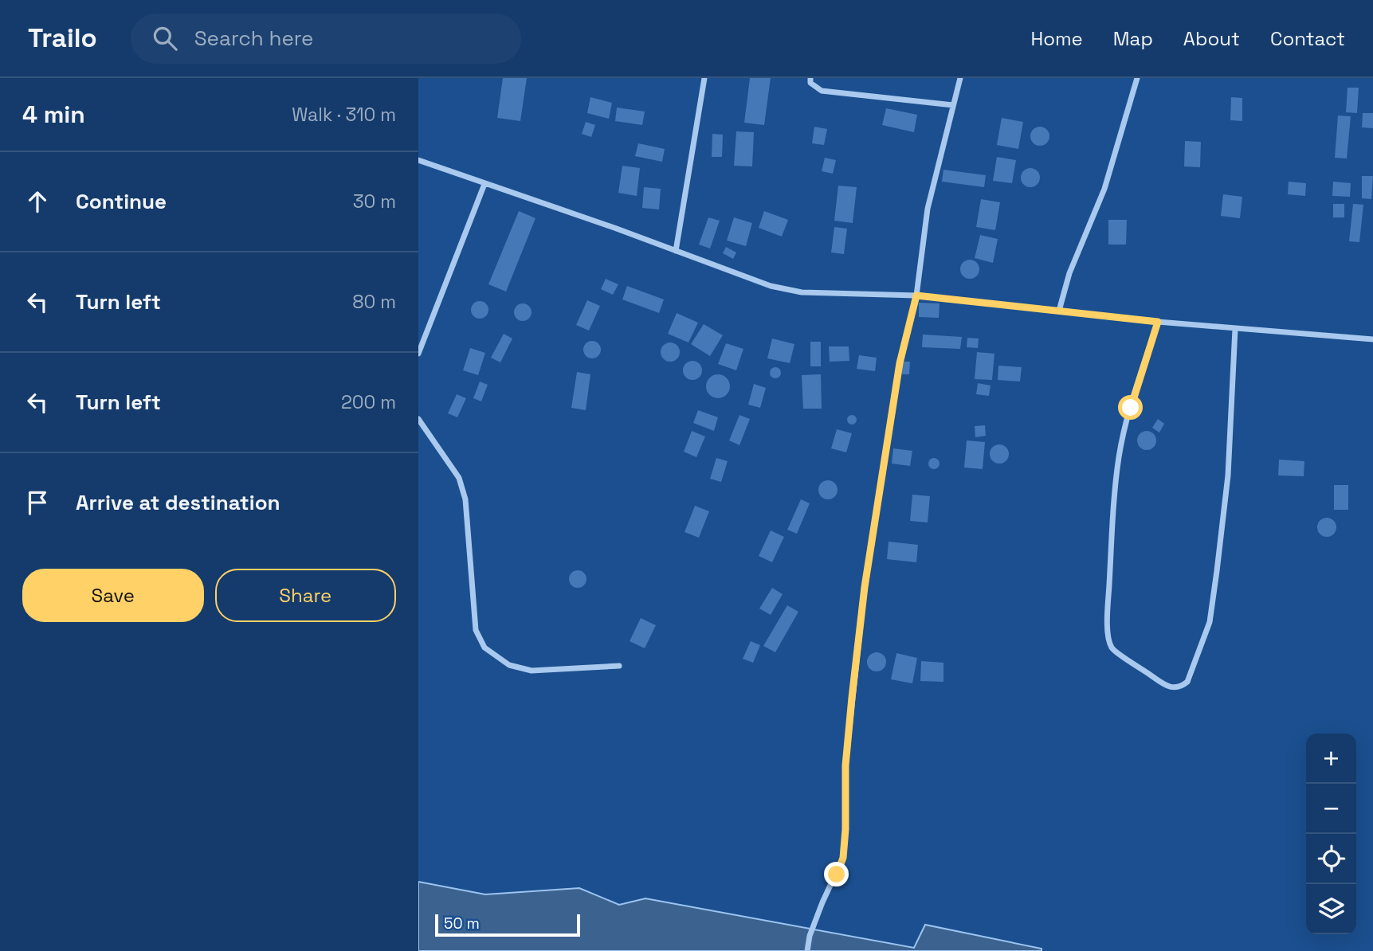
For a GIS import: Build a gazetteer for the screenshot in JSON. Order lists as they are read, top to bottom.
{
  "scale_bar": "50 m",
  "page": {
    "header": "Trailo",
    "search": "Search here",
    "nav": [
      "Home",
      "Map",
      "About",
      "Contact"
    ],
    "heading": ["4 min", "Walk · 310 m"],
    "list": [
      ["Continue", "30 m"],
      ["Turn left", "80 m"],
      ["Turn left", "200 m"],
      "Arrive at destination"
    ],
    "buttons": ["Save", "Share"],
    "map_buttons": ["+", "−"],
    "scale": "50 m"
  }
}
